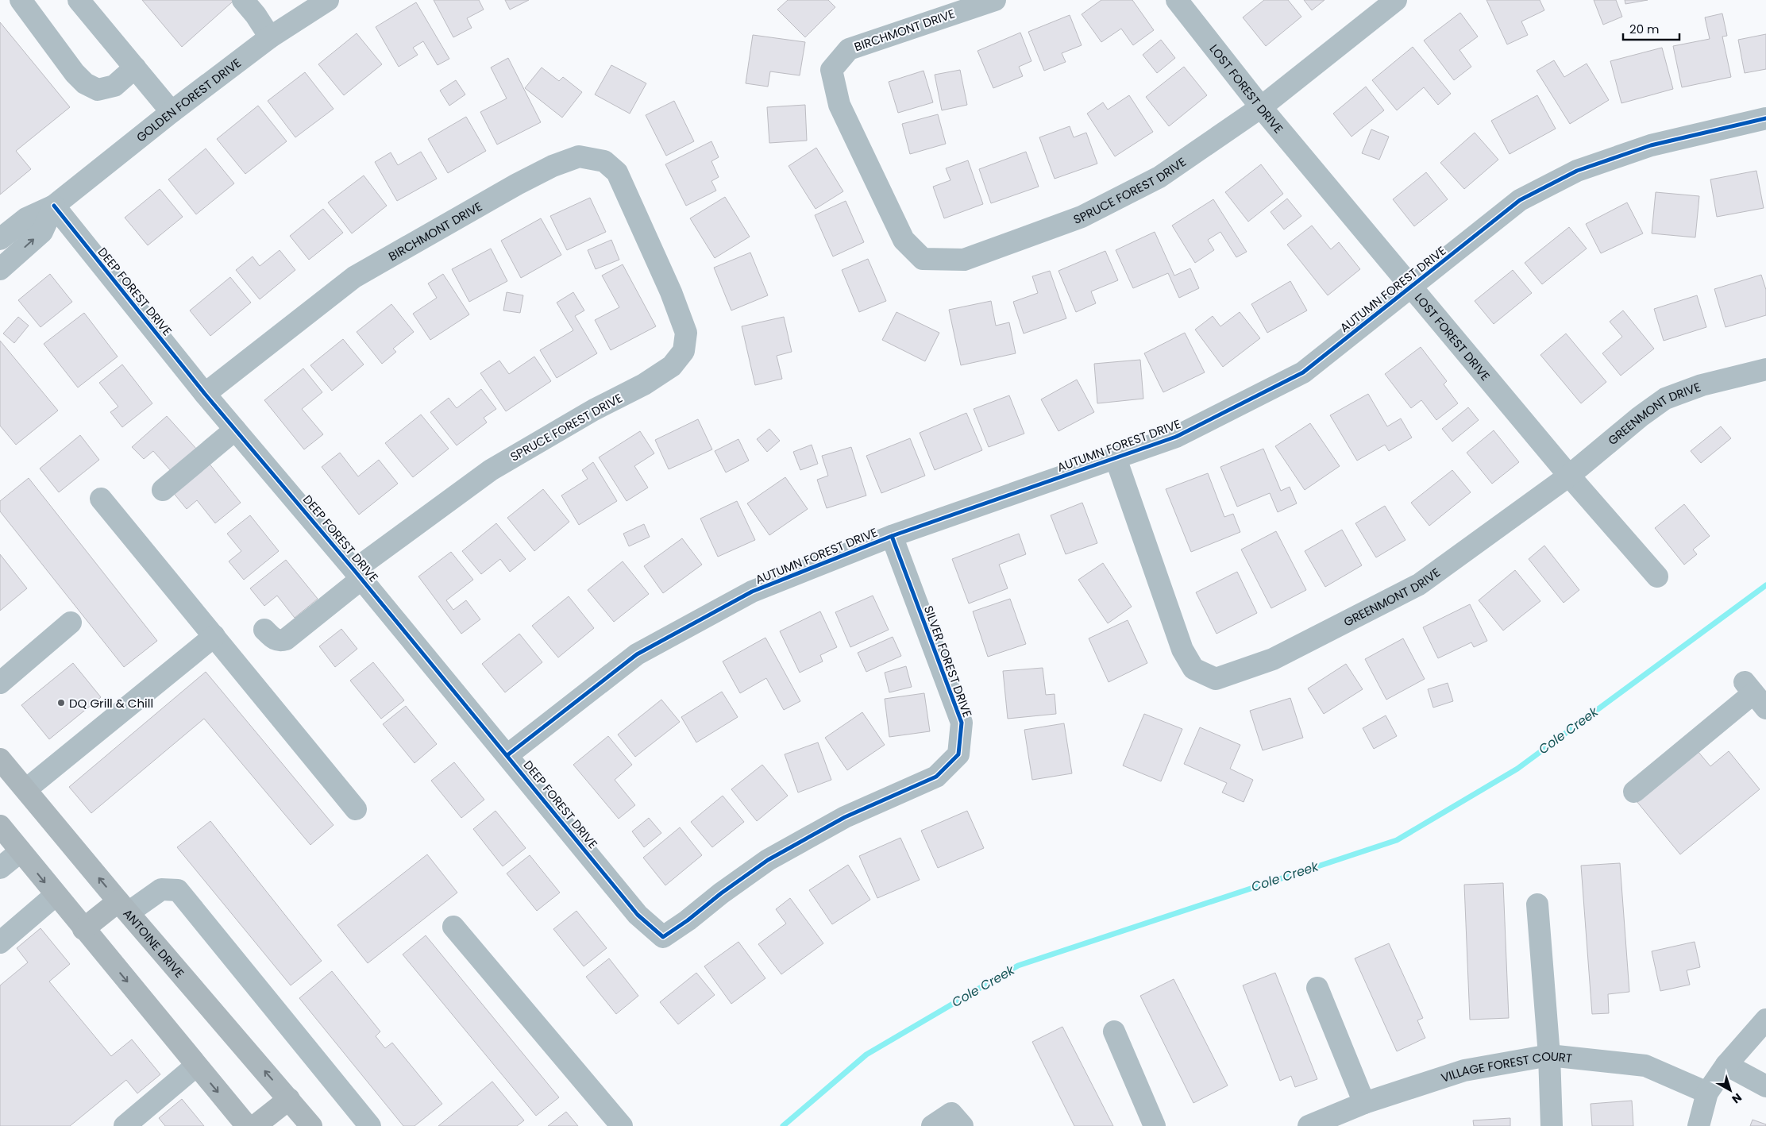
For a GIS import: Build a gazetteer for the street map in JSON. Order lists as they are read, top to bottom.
{
  "streets": {
    "main road": ["ANTOINE DRIVE"],
    "street": [
      "BIRCHMONT DRIVE",
      "LOST FOREST DRIVE",
      "GOLDEN FOREST DRIVE",
      "SPRUCE FOREST DRIVE",
      "AUTUMN FOREST DRIVE",
      "DEEP FOREST DRIVE",
      "GREENMONT DRIVE",
      "SILVER FOREST DRIVE",
      "VILLAGE FOREST COURT"
    ]
  },
  "crossings": [
    ["BIRCHMONT DRIVE", "SPRUCE FOREST DRIVE"],
    ["BIRCHMONT DRIVE", "DEEP FOREST DRIVE"],
    ["LOST FOREST DRIVE", "SPRUCE FOREST DRIVE"],
    ["LOST FOREST DRIVE", "AUTUMN FOREST DRIVE"],
    ["LOST FOREST DRIVE", "GREENMONT DRIVE"],
    ["GOLDEN FOREST DRIVE", "DEEP FOREST DRIVE"],
    ["SPRUCE FOREST DRIVE", "DEEP FOREST DRIVE"],
    ["AUTUMN FOREST DRIVE", "DEEP FOREST DRIVE"],
    ["AUTUMN FOREST DRIVE", "GREENMONT DRIVE"],
    ["AUTUMN FOREST DRIVE", "SILVER FOREST DRIVE"],
    ["DEEP FOREST DRIVE", "SILVER FOREST DRIVE"]
  ],
  "water": ["Cole Creek"],
  "places": ["DQ Grill & Chill"],
  "scale_bar": "20 m",
  "north": "bottom right"
}
